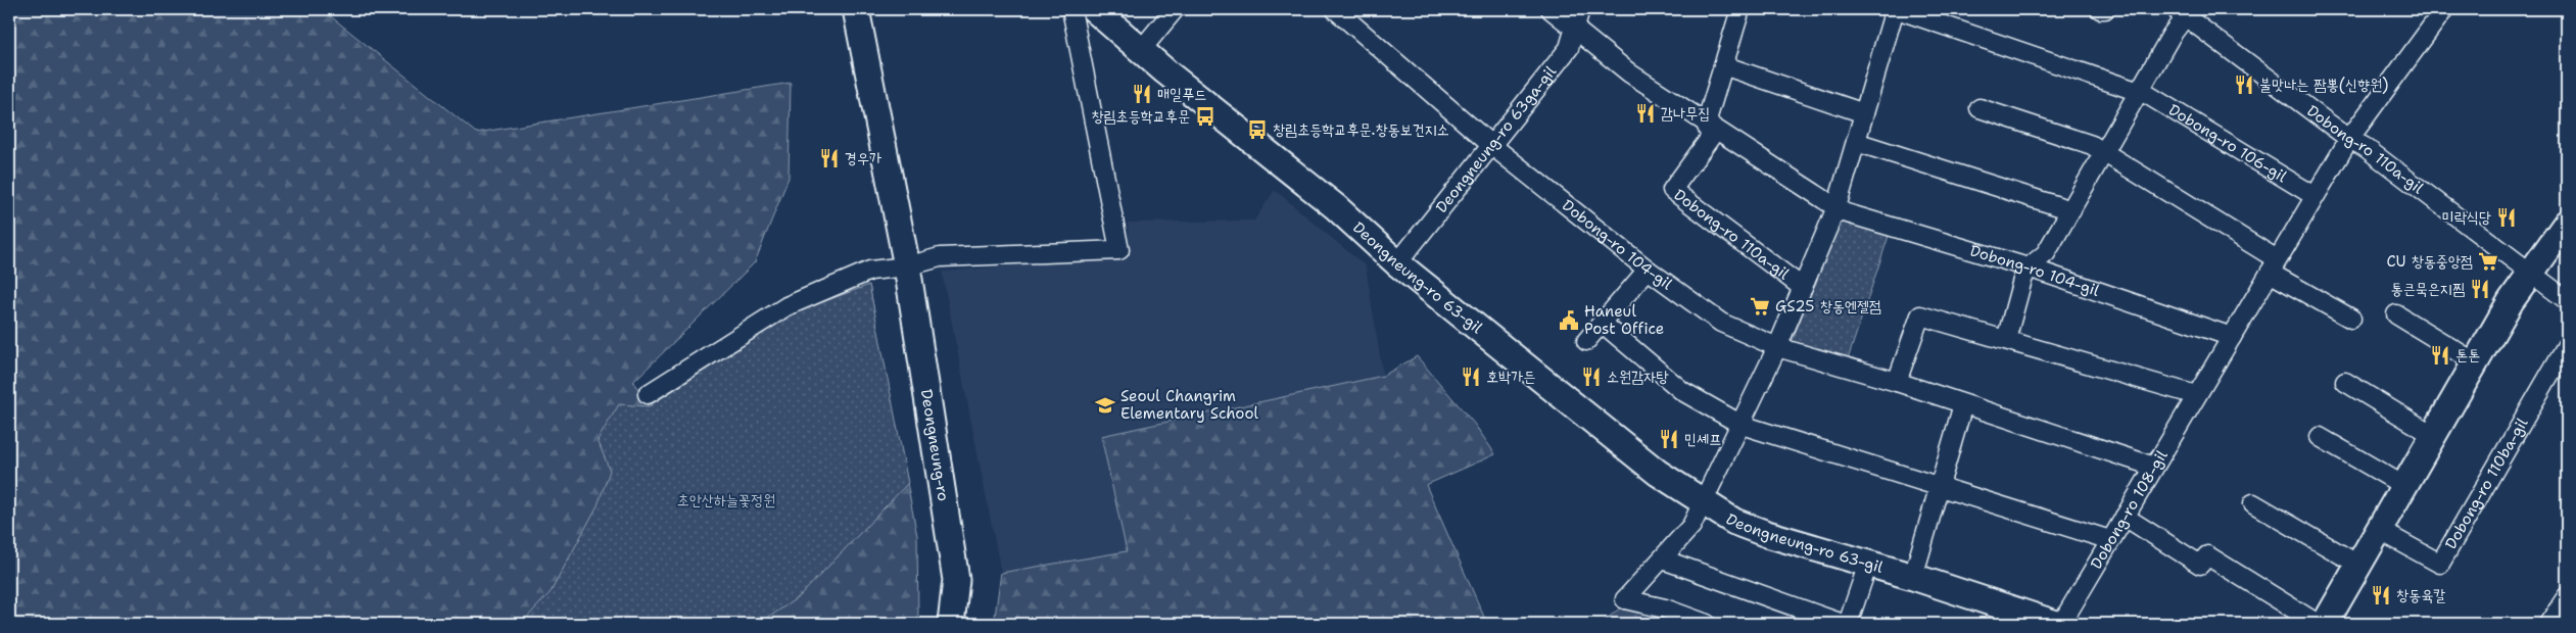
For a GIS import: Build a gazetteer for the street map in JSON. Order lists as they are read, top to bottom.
{
  "streets": {
    "street": [
      "Deongneung-ro 63ga-gil",
      "Dobong-ro 106-gil",
      "Dobong-ro 110a-gil",
      "Dobong-ro 104-gil",
      "Deongneung-ro 63-gil",
      "Deongneung-ro",
      "Dobong-ro 110ba-gil",
      "Dobong-ro 108-gil"
    ]
  },
  "crossings": [
    ["Deongneung-ro 63ga-gil", "Dobong-ro 104-gil"],
    ["Deongneung-ro 63ga-gil", "Deongneung-ro 63-gil"],
    ["Dobong-ro 106-gil", "Dobong-ro 108-gil"],
    ["Dobong-ro 110a-gil", "Dobong-ro 104-gil"],
    ["Dobong-ro 110a-gil", "Dobong-ro 108-gil"],
    ["Dobong-ro 104-gil", "Dobong-ro 108-gil"]
  ],
  "parks": ["초안산하늘꽃정원"],
  "places": {
    "restaurant": [
      "불맛나는 짬뽕(신향원)",
      "매일푸드",
      "감나무집",
      "경우가",
      "미락식당",
      "통큰묵은지찜",
      "톤톤",
      "호박가든",
      "소원감자탕",
      "민셰프",
      "창동육칼"
    ],
    "bus stop": ["창림초등학교후문", "창림초등학교후문.창동보건지소"],
    "supermarket": ["CU 창동중앙점", "GS25 창동엔젤점"],
    "public building": ["Haneul Post Office"],
    "school or university": ["Seoul Changrim Elementary School"]
  }
}
